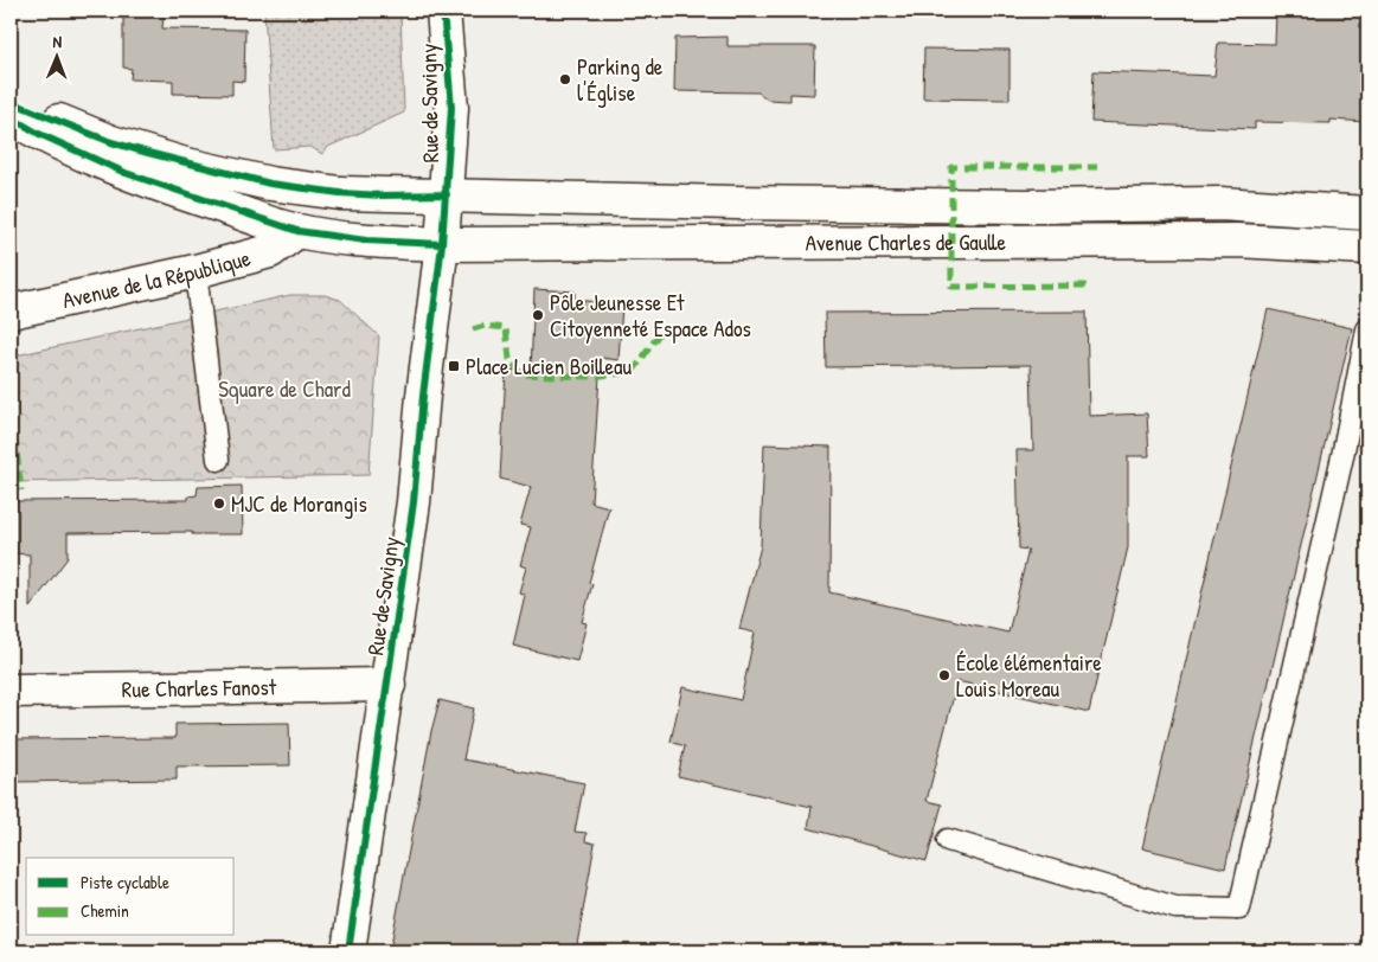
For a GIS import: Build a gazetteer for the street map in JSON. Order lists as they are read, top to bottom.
{
  "streets": {
    "main road": [
      "Rue de Savigny",
      "Avenue Charles de Gaulle",
      "Avenue de la République",
      "Rue Charles Fanost"
    ]
  },
  "crossings": [
    ["Rue de Savigny", "Avenue Charles de Gaulle"],
    ["Rue de Savigny", "Rue Charles Fanost"],
    ["Avenue Charles de Gaulle", "Avenue de la République"]
  ],
  "parks": ["Square de Chard"],
  "places": {
    "other": [
      "Parking de l'Église",
      "Pôle Jeunesse Et Citoyenneté Espace Ados",
      "MJC de Morangis",
      "École élémentaire Louis Moreau"
    ],
    "transit": ["Place Lucien Boilleau"]
  },
  "legend": ["Piste cyclable", "Chemin"],
  "north": "top"
}
